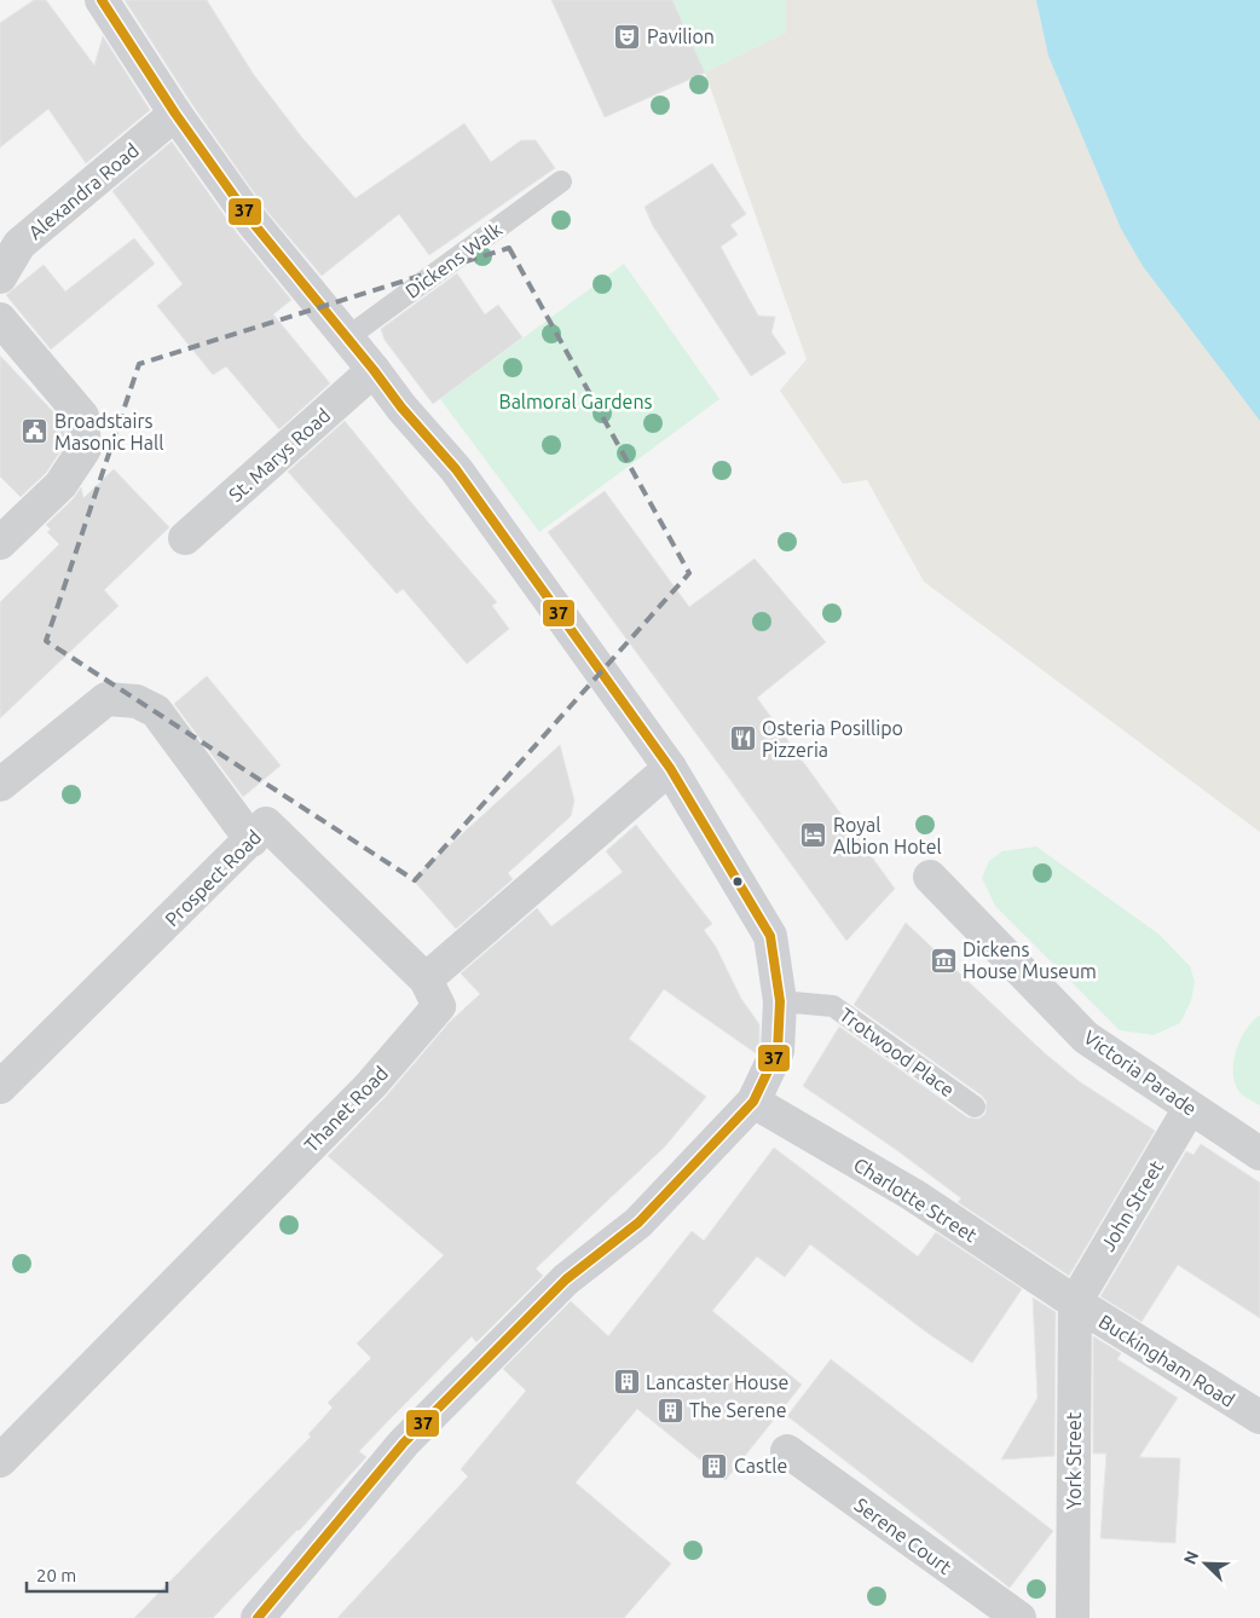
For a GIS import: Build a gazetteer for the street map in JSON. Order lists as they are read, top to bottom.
{
  "streets": {
    "street": [
      "Alexandra Road",
      "St. Marys Road",
      "Prospect Road",
      "Victoria Parade",
      "Thanet Road",
      "Charlotte Street",
      "John Street",
      "Buckingham Road",
      "York Street",
      "Serene Court"
    ],
    "lane": ["Dickens Walk", "Trotwood Place"]
  },
  "crossings": [
    ["Prospect Road", "Thanet Road"],
    ["Victoria Parade", "John Street"],
    ["Charlotte Street", "John Street"],
    ["Charlotte Street", "Buckingham Road"],
    ["Charlotte Street", "York Street"],
    ["John Street", "Buckingham Road"],
    ["John Street", "York Street"],
    ["Buckingham Road", "York Street"]
  ],
  "parks": ["Balmoral Gardens"],
  "places": {
    "theatre": ["Pavilion"],
    "public building": ["Broadstairs Masonic Hall"],
    "restaurant": ["Osteria Posillipo Pizzeria"],
    "hotel": ["Royal Albion Hotel"],
    "museum": ["Dickens House Museum"],
    "building": ["Lancaster House", "The Serene", "Castle"]
  },
  "lines": ["transit line 37"],
  "scale_bar": "20 m",
  "north": "top left"
}
